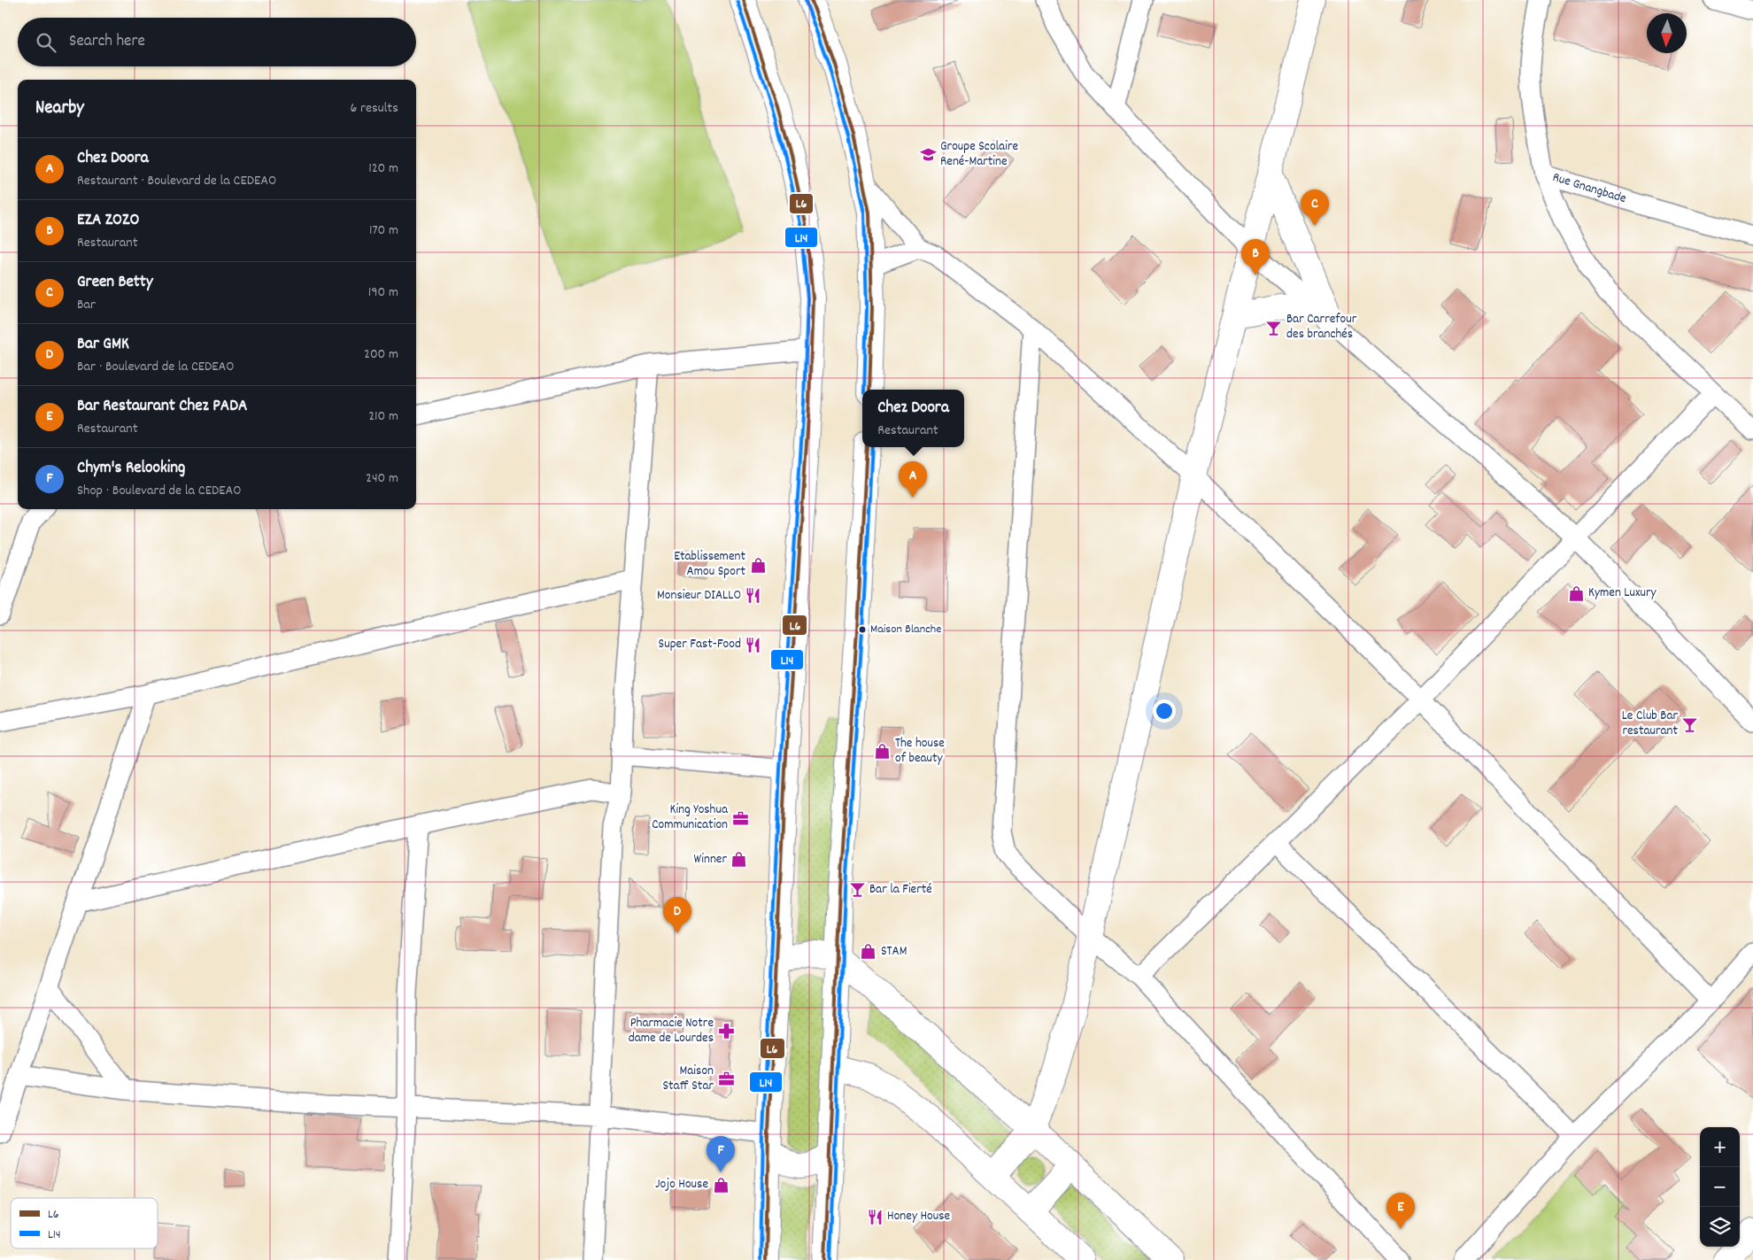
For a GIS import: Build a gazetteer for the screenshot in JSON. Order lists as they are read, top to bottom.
{
  "streets": {
    "street": ["Rue Gnangbade"]
  },
  "places": {
    "school or university": ["Groupe Scolaire René-Martine"],
    "bar": ["Bar Carrefour des branchés", "Le Club Bar restaurant", "Bar la Fierté"],
    "shop": [
      "Etablissement Amou Sport",
      "Kymen Luxury",
      "The house of beauty",
      "Winner",
      "STAM",
      "Jojo House"
    ],
    "restaurant": ["Monsieur DIALLO", "Super Fast-Food", "Honey House"],
    "other": ["Maison Blanche"],
    "office": ["King Yoshua Communication", "Maison Staff Star"],
    "pharmacy": ["Pharmacie Notre dame de Lourdes"]
  },
  "lines": ["transit line L6", "transit line L14"],
  "legend": ["L6", "L14"],
  "north": "bottom",
  "page": {
    "search": "Search here",
    "heading": ["Nearby", "6 results"],
    "list": [
      {
        "mark": "A",
        "name": "Chez Doora",
        "note": "Restaurant · Boulevard de la CEDEAO",
        "value": "120 m"
      },
      {
        "mark": "B",
        "name": "EZA ZOZO",
        "note": "Restaurant",
        "value": "170 m"
      },
      {
        "mark": "C",
        "name": "Green Betty",
        "note": "Bar",
        "value": "190 m"
      },
      {
        "mark": "D",
        "name": "Bar GMK",
        "note": "Bar · Boulevard de la CEDEAO",
        "value": "200 m"
      },
      {
        "mark": "E",
        "name": "Bar Restaurant Chez PADA",
        "note": "Restaurant",
        "value": "210 m"
      },
      {
        "mark": "F",
        "name": "Chym's Relooking",
        "note": "Shop · Boulevard de la CEDEAO",
        "value": "240 m"
      }
    ],
    "pins": [
      "C",
      "B",
      "A",
      "D",
      "F",
      "E"
    ],
    "popup": ["Chez Doora", "Restaurant"],
    "map_buttons": ["+", "−"]
  }
}
